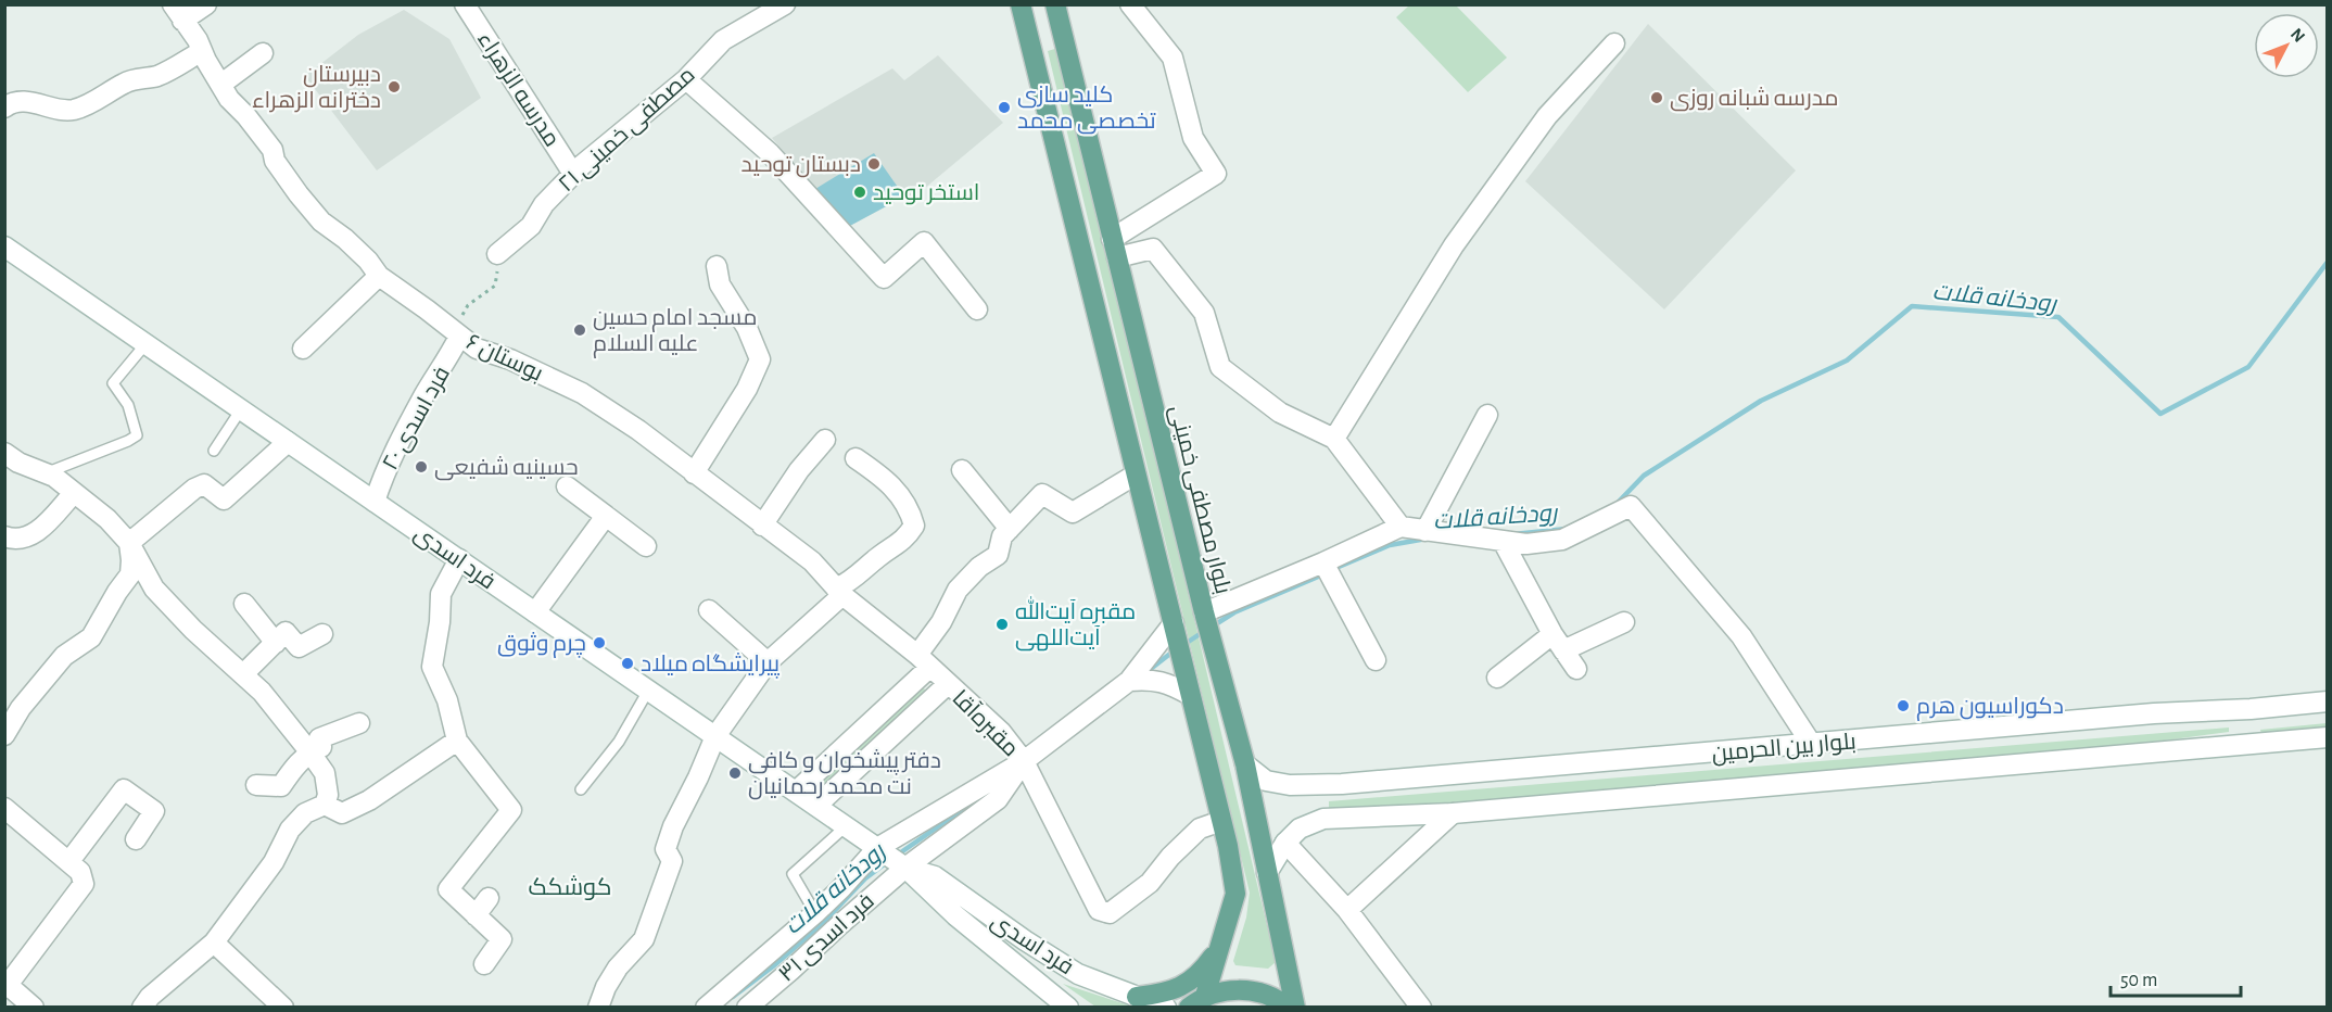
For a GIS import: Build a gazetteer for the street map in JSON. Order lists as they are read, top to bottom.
{
  "streets": {
    "main road": ["بلوار مصطفی خمینی"],
    "street": [
      "مدرسه الزهراء",
      "مصطفی خمینی ۲۱",
      "بوستان ۶",
      "فرد اسدی ۲۰",
      "فرد اسدی",
      "مقبره‌آقا",
      "بلوار بین الحرمین",
      "فرد اسدی ۳۱"
    ]
  },
  "crossings": [
    ["مدرسه الزهراء", "مصطفی خمینی ۲۱"],
    ["بوستان ۶", "فرد اسدی ۲۰"],
    ["بوستان ۶", "مقبره‌آقا"],
    ["فرد اسدی ۲۰", "فرد اسدی"],
    ["بلوار مصطفی خمینی", "بلوار بین الحرمین"],
    ["فرد اسدی", "مقبره‌آقا"],
    ["فرد اسدی", "فرد اسدی ۳۱"],
    ["مقبره‌آقا", "فرد اسدی ۳۱"]
  ],
  "districts": ["کوشکک"],
  "water": ["رودخانه قلات"],
  "places": [
    "دبیرستان دخترانه الزهراء",
    "مدرسه شبانه روزی",
    "کلید سازی تخصصی محمد",
    "دبستان توحید",
    "استخر توحید",
    "مسجد امام حسین علیه السلام",
    "حسینیه شفیعی",
    "مقبره آیت‌الله آیت‌اللهی",
    "چرم وثوق",
    "پیرایشگاه میلاد",
    "دکوراسیون هرم",
    "دفتر پیشخوان و کافی نت محمد رحمانیان"
  ],
  "scale_bar": "50 m",
  "north": "top right"
}
